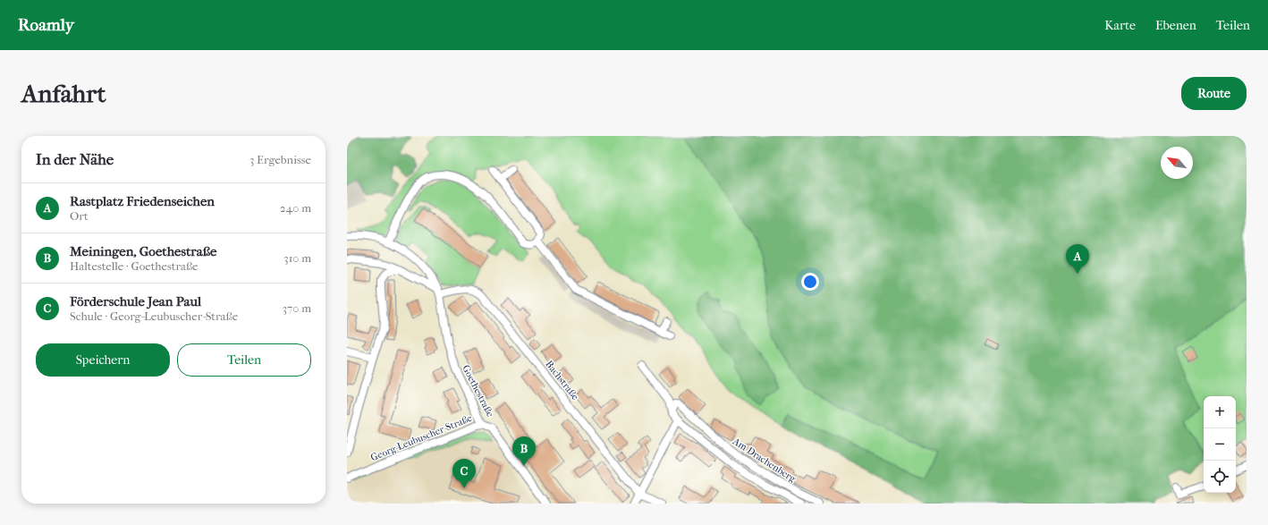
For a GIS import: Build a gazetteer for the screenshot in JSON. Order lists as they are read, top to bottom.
{
  "streets": {
    "street": [
      "Bachstraße",
      "Goethestraße",
      "Georg-Leubuscher-Straße",
      "Am Drachenberg"
    ]
  },
  "crossings": [
    ["Bachstraße", "Goethestraße"],
    ["Goethestraße", "Georg-Leubuscher-Straße"]
  ],
  "north": "top left",
  "page": {
    "header": "Roamly",
    "nav": ["Karte", "Ebenen", "Teilen"],
    "buttons": [
      "Route",
      ["Speichern", "Teilen"]
    ],
    "title": "Anfahrt",
    "heading": ["In der Nähe", "3 Ergebnisse"],
    "list": [
      {
        "mark": "A",
        "name": "Rastplatz Friedenseichen",
        "note": "Ort",
        "value": "240 m"
      },
      {
        "mark": "B",
        "name": "Meiningen, Goethestraße",
        "note": "Haltestelle · Goethestraße",
        "value": "310 m"
      },
      {
        "mark": "C",
        "name": "Förderschule Jean Paul",
        "note": "Schule · Georg-Leubuscher-Straße",
        "value": "370 m"
      }
    ],
    "pins": ["A", "B", "C"],
    "map_buttons": ["+", "−"]
  }
}
